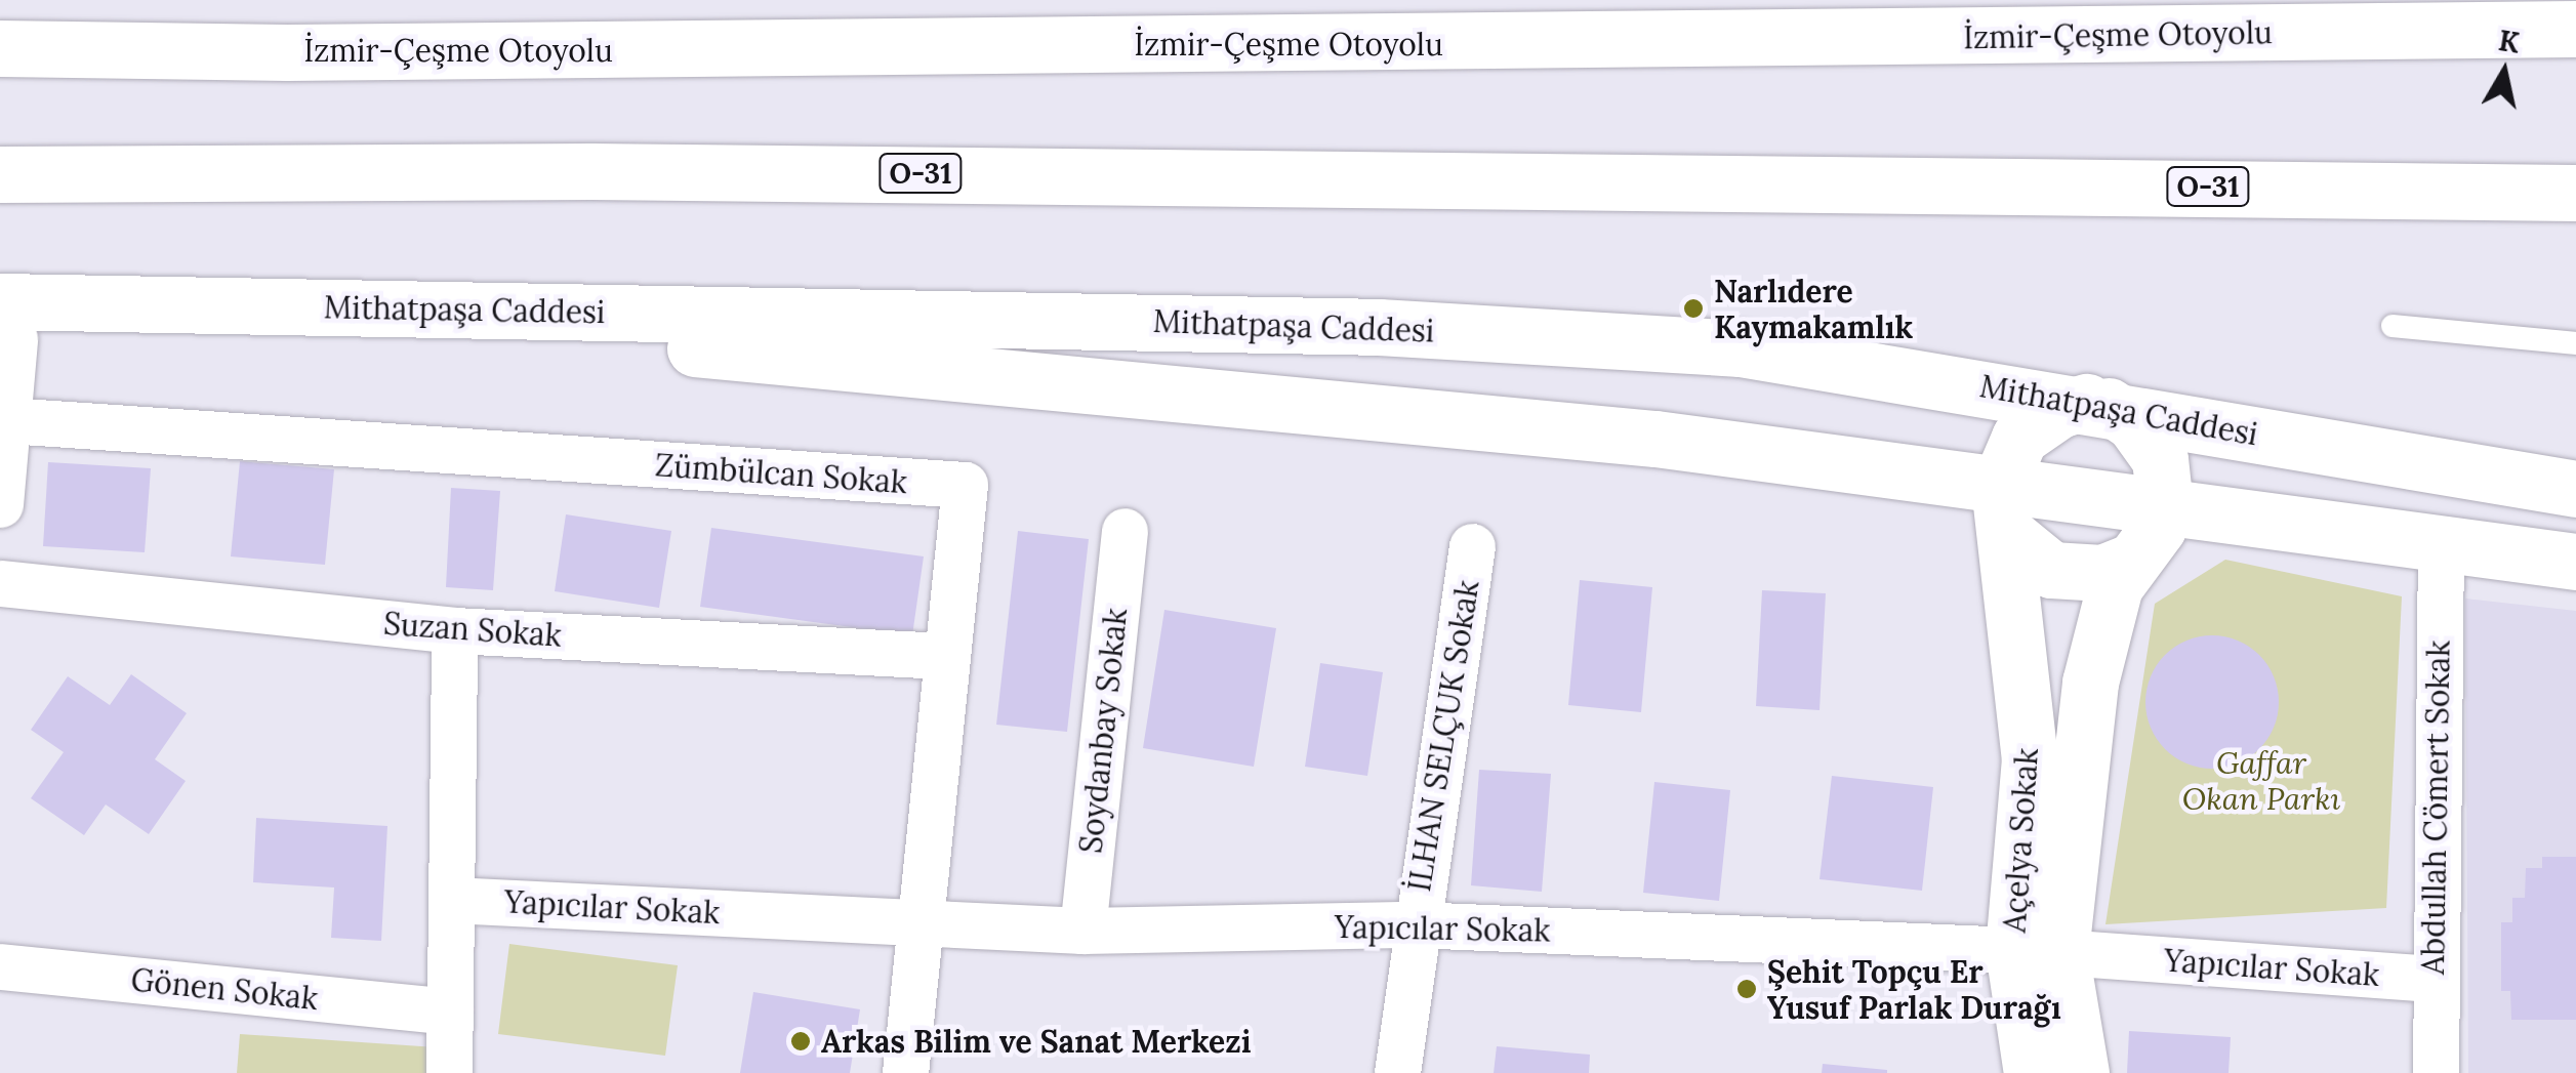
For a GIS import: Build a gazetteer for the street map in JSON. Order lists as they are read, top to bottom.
{
  "streets": {
    "main road": [
      "İzmir-Çeşme Otoyolu",
      "O-31",
      "Mithatpaşa Caddesi",
      "Açelya Sokak"
    ],
    "street": [
      "Zümbülcan Sokak",
      "Suzan Sokak",
      "Soydanbay Sokak",
      "İLHAN SELÇUK Sokak",
      "Abdullah Cömert Sokak",
      "Yapıcılar Sokak",
      "Gönen Sokak"
    ]
  },
  "crossings": [
    ["Mithatpaşa Caddesi", "Abdullah Cömert Sokak"],
    ["Mithatpaşa Caddesi", "Açelya Sokak"],
    ["Zümbülcan Sokak", "Suzan Sokak"],
    ["Zümbülcan Sokak", "Yapıcılar Sokak"],
    ["Soydanbay Sokak", "Yapıcılar Sokak"],
    ["İLHAN SELÇUK Sokak", "Yapıcılar Sokak"],
    ["Abdullah Cömert Sokak", "Yapıcılar Sokak"],
    ["Açelya Sokak", "Yapıcılar Sokak"]
  ],
  "parks": ["Gaffar Okan Parkı"],
  "places": ["Narlıdere Kaymakamlık", "Şehit Topçu Er Yusuf Parlak Durağı", "Arkas Bilim ve Sanat Merkezi"],
  "north": "top"
}
